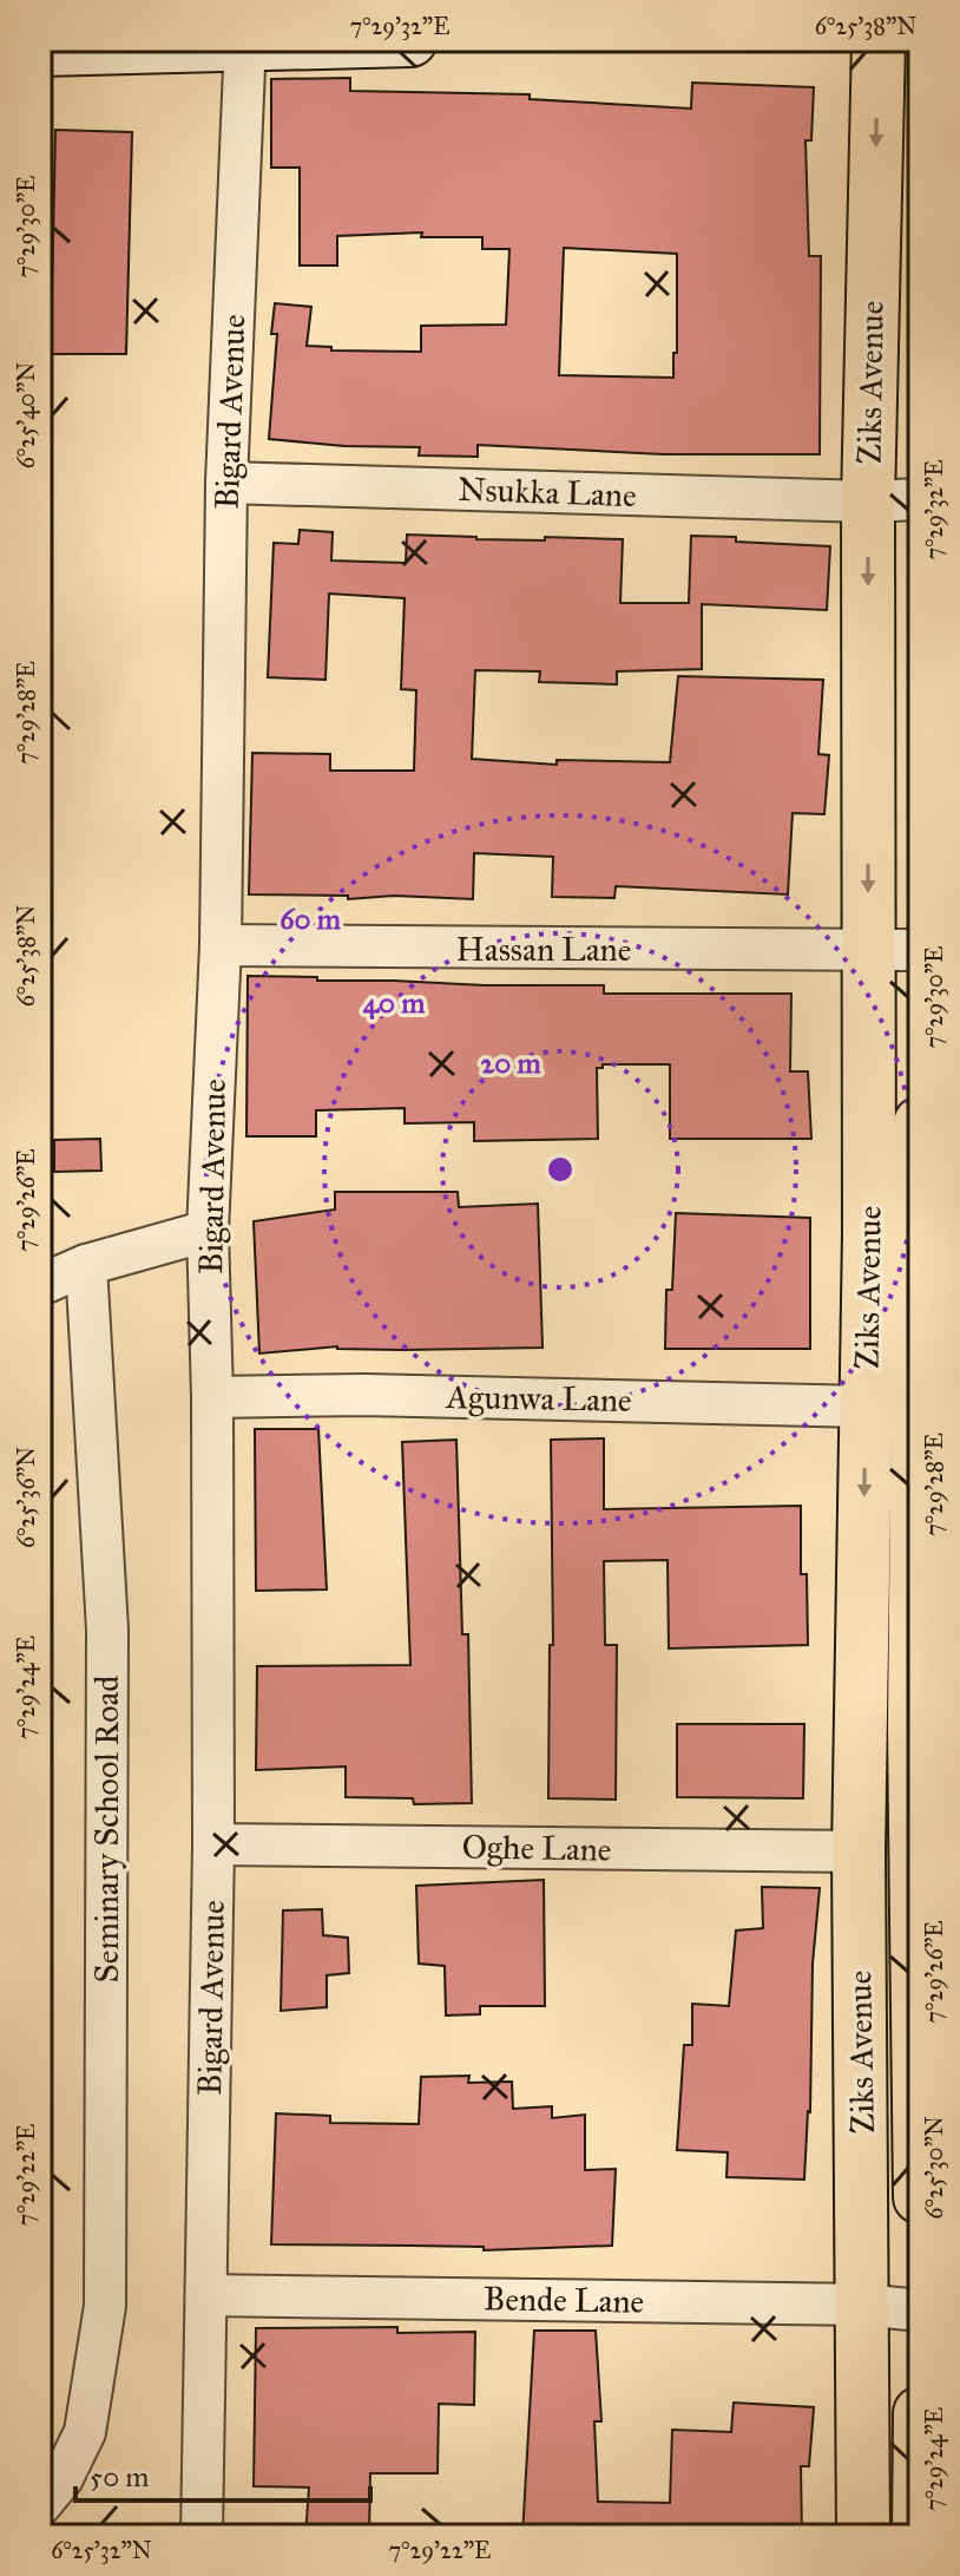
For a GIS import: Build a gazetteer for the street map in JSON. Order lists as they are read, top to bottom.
{
  "streets": {
    "main road": ["Ziks Avenue"],
    "street": [
      "Bigard Avenue",
      "Nsukka Lane",
      "Hassan Lane",
      "Agunwa Lane",
      "Seminary School Road",
      "Oghe Lane",
      "Bende Lane"
    ]
  },
  "crossings": [
    ["Ziks Avenue", "Nsukka Lane"],
    ["Ziks Avenue", "Hassan Lane"],
    ["Ziks Avenue", "Agunwa Lane"],
    ["Ziks Avenue", "Oghe Lane"],
    ["Ziks Avenue", "Bende Lane"],
    ["Bigard Avenue", "Nsukka Lane"],
    ["Bigard Avenue", "Hassan Lane"],
    ["Bigard Avenue", "Agunwa Lane"],
    ["Bigard Avenue", "Oghe Lane"],
    ["Bigard Avenue", "Bende Lane"]
  ],
  "one_way": ["Ziks Avenue"],
  "scale_bar": "50 m",
  "coordinates": [
    "7°29'32\"E",
    "6°25'38\"N",
    "7°29'30\"E",
    "6°25'40\"N",
    "7°29'28\"E",
    "7°29'26\"E",
    "6°25'36\"N",
    "7°29'24\"E",
    "6°25'30\"N",
    "7°29'22\"E",
    "6°25'32\"N"
  ],
  "rings": ["60 m", "40 m", "20 m"]
}
